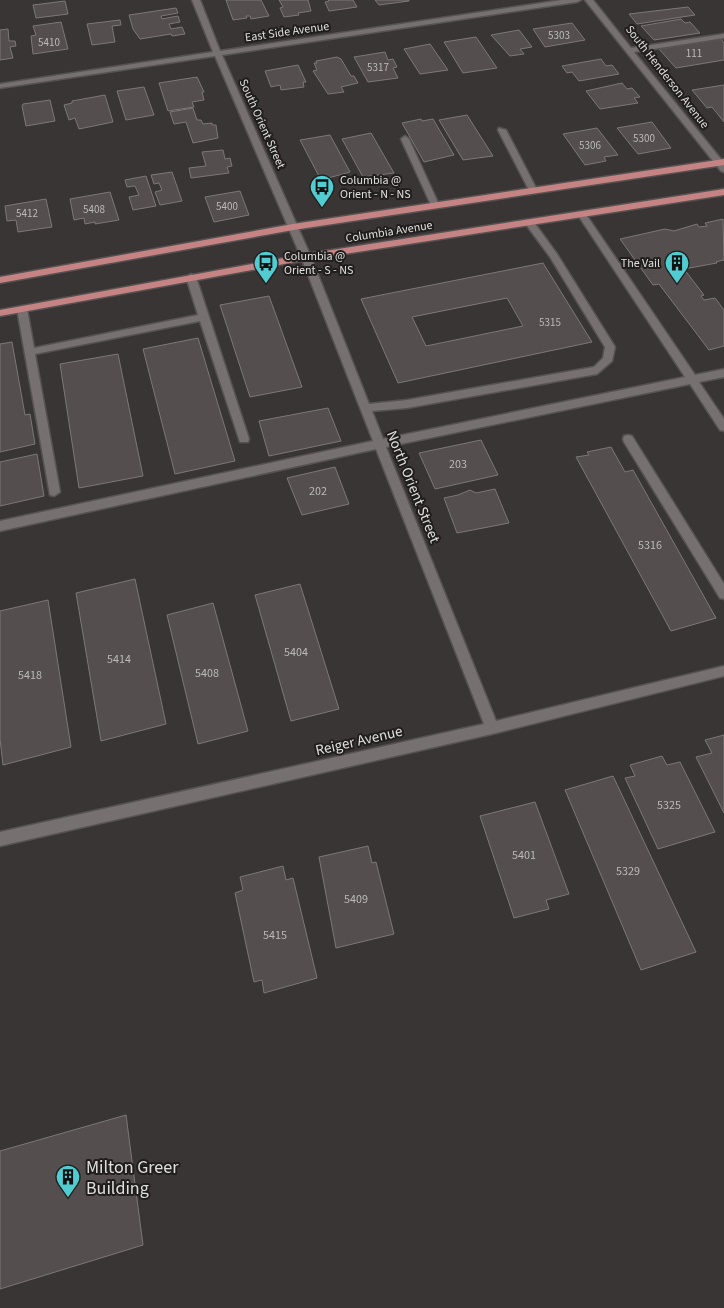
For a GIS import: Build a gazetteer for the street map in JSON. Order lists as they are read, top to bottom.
{
  "streets": {
    "main road": ["Columbia Avenue"],
    "street": [
      "East Side Avenue",
      "South Henderson Avenue",
      "South Orient Street",
      "North Orient Street",
      "Reiger Avenue"
    ]
  },
  "crossings": [
    ["East Side Avenue", "South Orient Street"],
    ["South Henderson Avenue", "Columbia Avenue"],
    ["South Orient Street", "Columbia Avenue"],
    ["South Orient Street", "North Orient Street"],
    ["Columbia Avenue", "North Orient Street"],
    ["North Orient Street", "Reiger Avenue"]
  ],
  "places": {
    "bus stop": ["Columbia @ Orient - N - NS", "Columbia @ Orient - S - NS"],
    "building": ["The Vail", "Milton Greer Building"]
  },
  "house_numbers": [
    "5303",
    "5410",
    "111",
    "5317",
    "5300",
    "5306",
    "5400",
    "5408",
    "5412",
    "5315",
    "203",
    "202",
    "5316",
    "5404",
    "5414",
    "5408",
    "5418",
    "5325",
    "5401",
    "5329",
    "5409",
    "5415"
  ]
}
